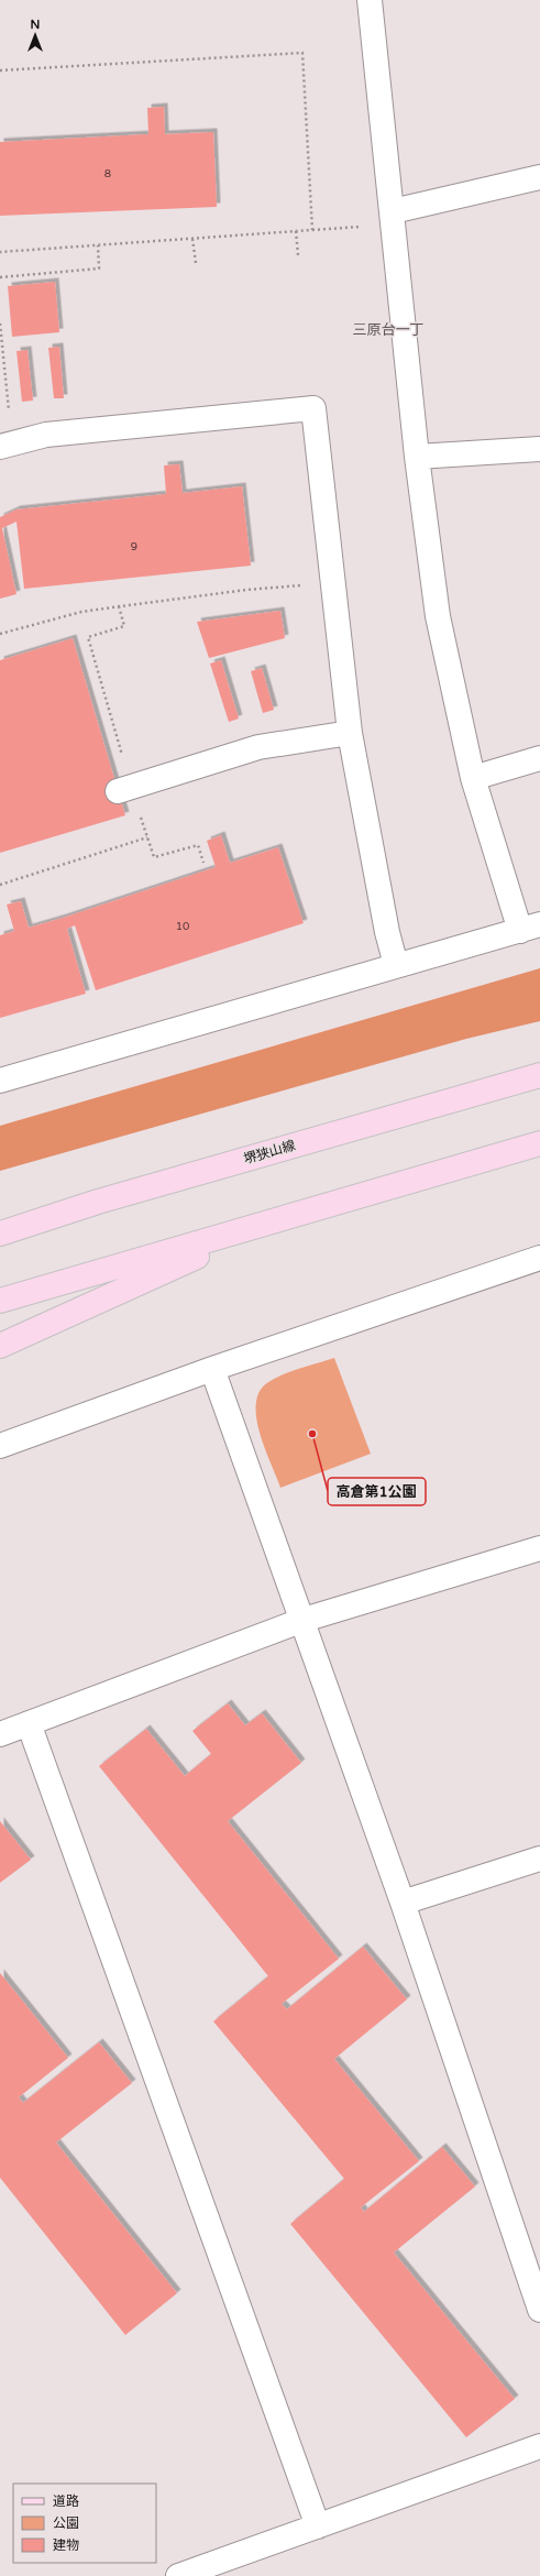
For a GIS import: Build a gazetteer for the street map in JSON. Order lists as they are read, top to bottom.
{
  "streets": {
    "main road": ["堺狭山線"]
  },
  "districts": ["三原台一丁"],
  "places": ["高倉第1公園"],
  "house_numbers": ["8", "9", "10"],
  "legend": ["道路", "公園", "建物"],
  "north": "top"
}
